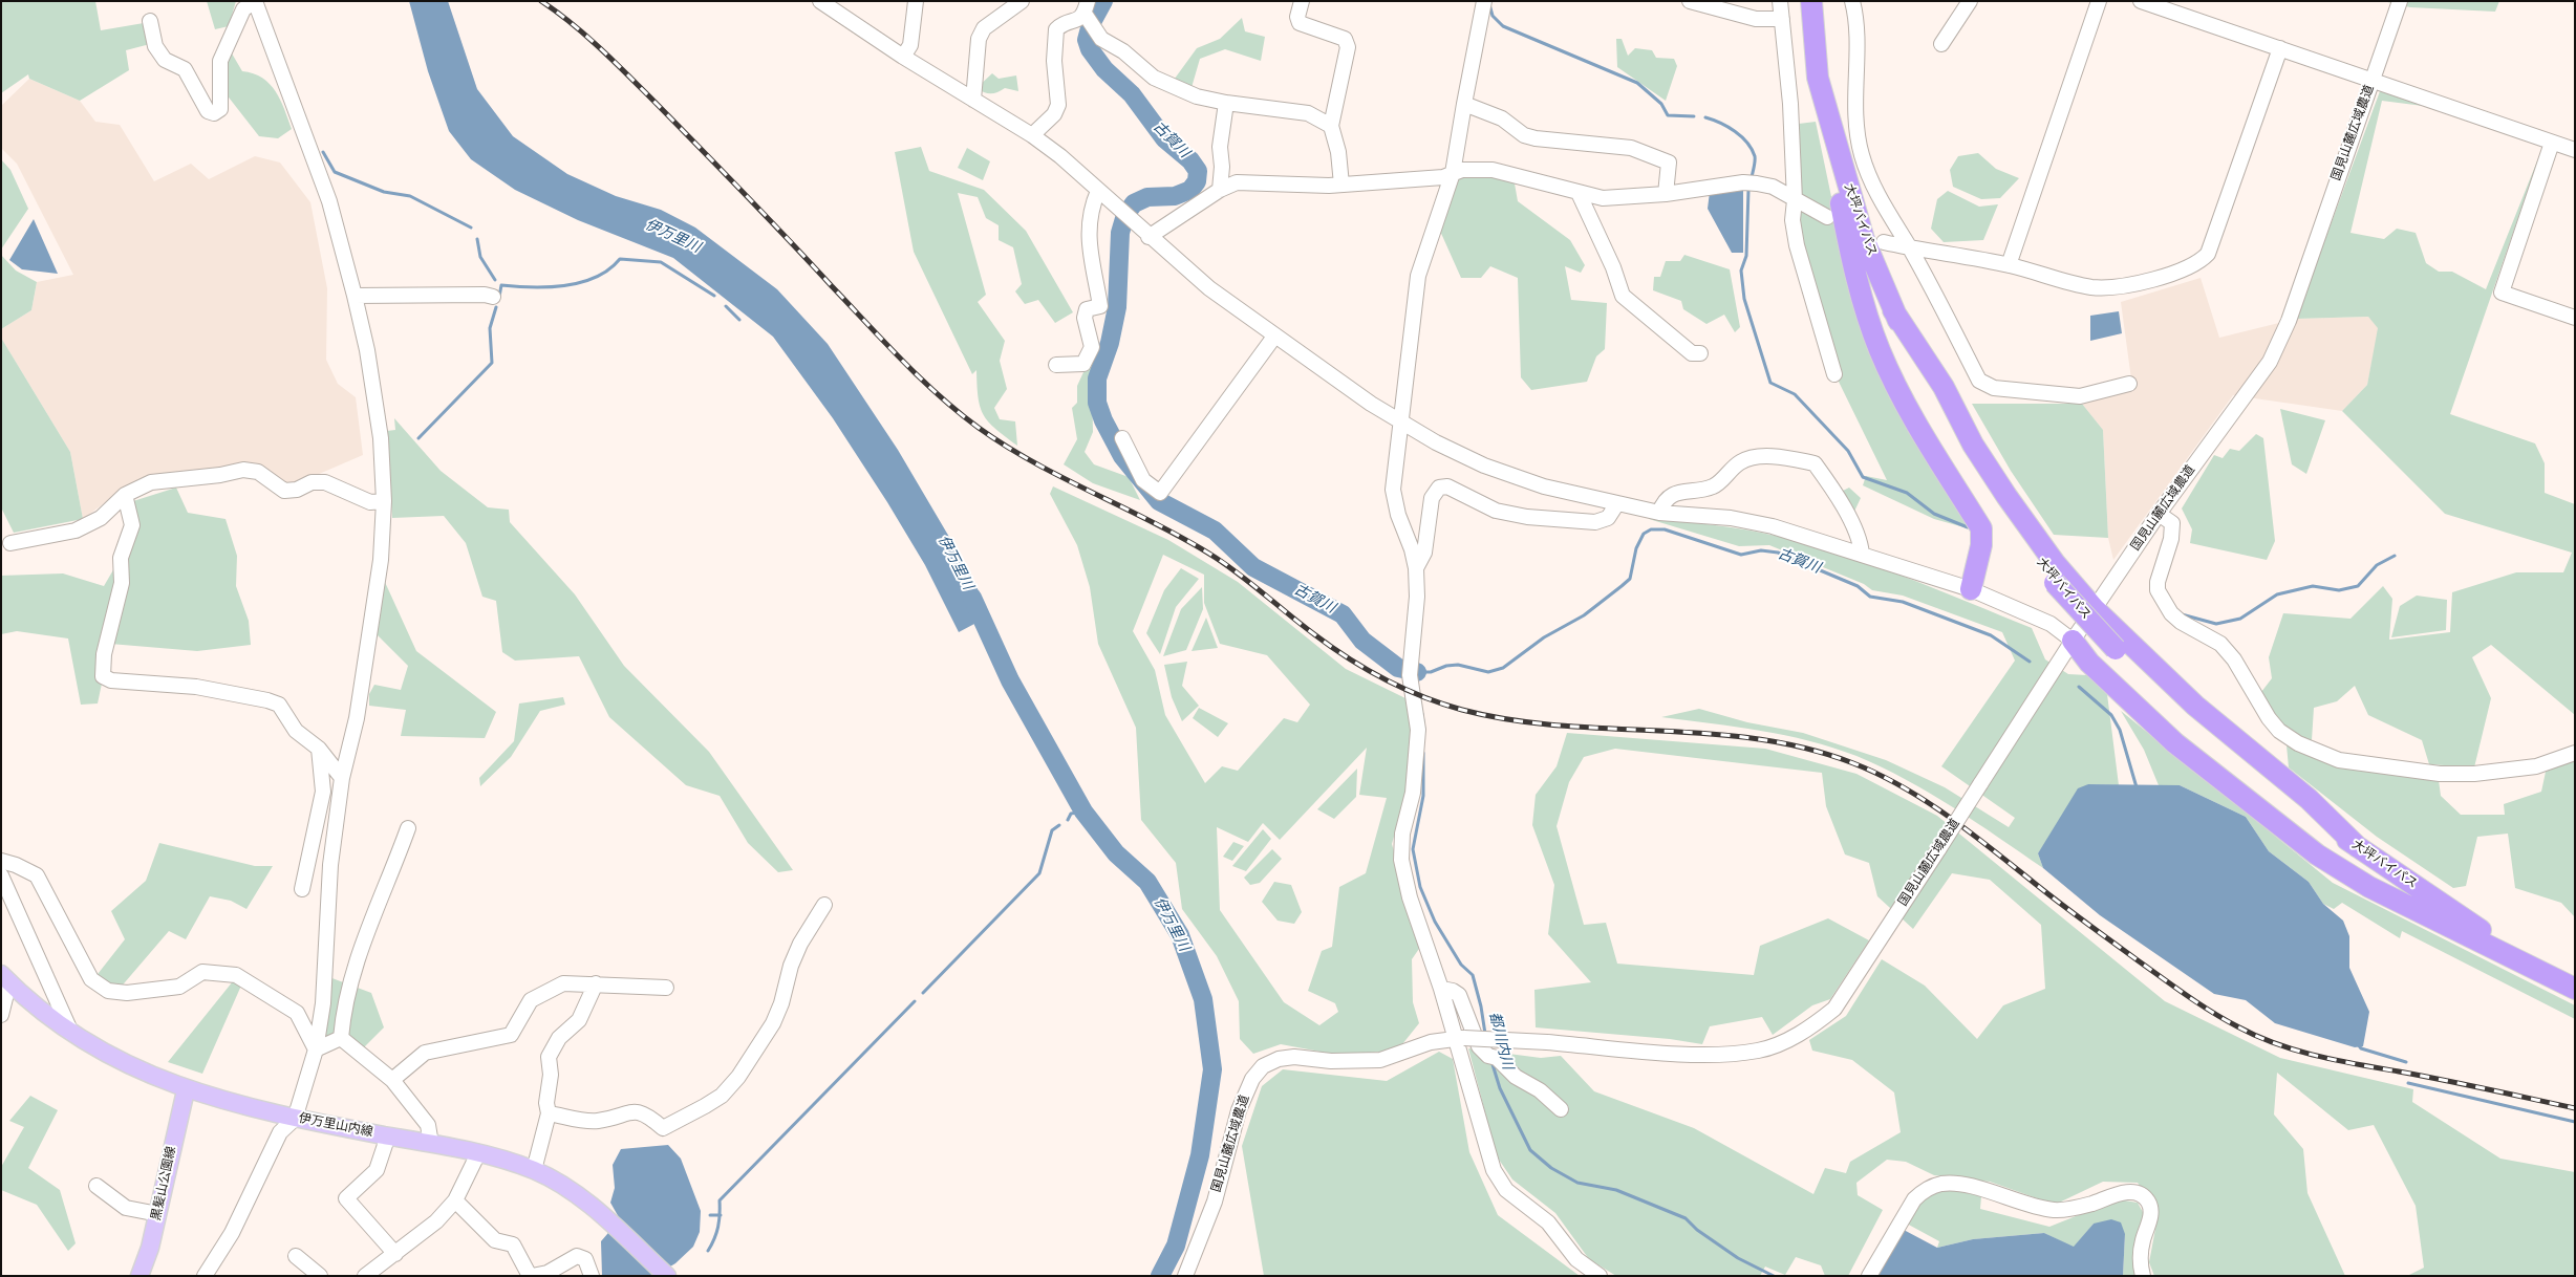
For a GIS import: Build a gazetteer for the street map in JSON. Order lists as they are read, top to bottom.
{
  "streets": {
    "highway": ["大坪バイパス"],
    "main road": ["伊万里山内線", "黒髪山公園線"],
    "street": ["国見山麓広域農道"]
  },
  "crossings": [
    ["伊万里山内線", "黒髪山公園線"]
  ],
  "water": ["古賀川", "伊万里川", "都川内川"]
}
